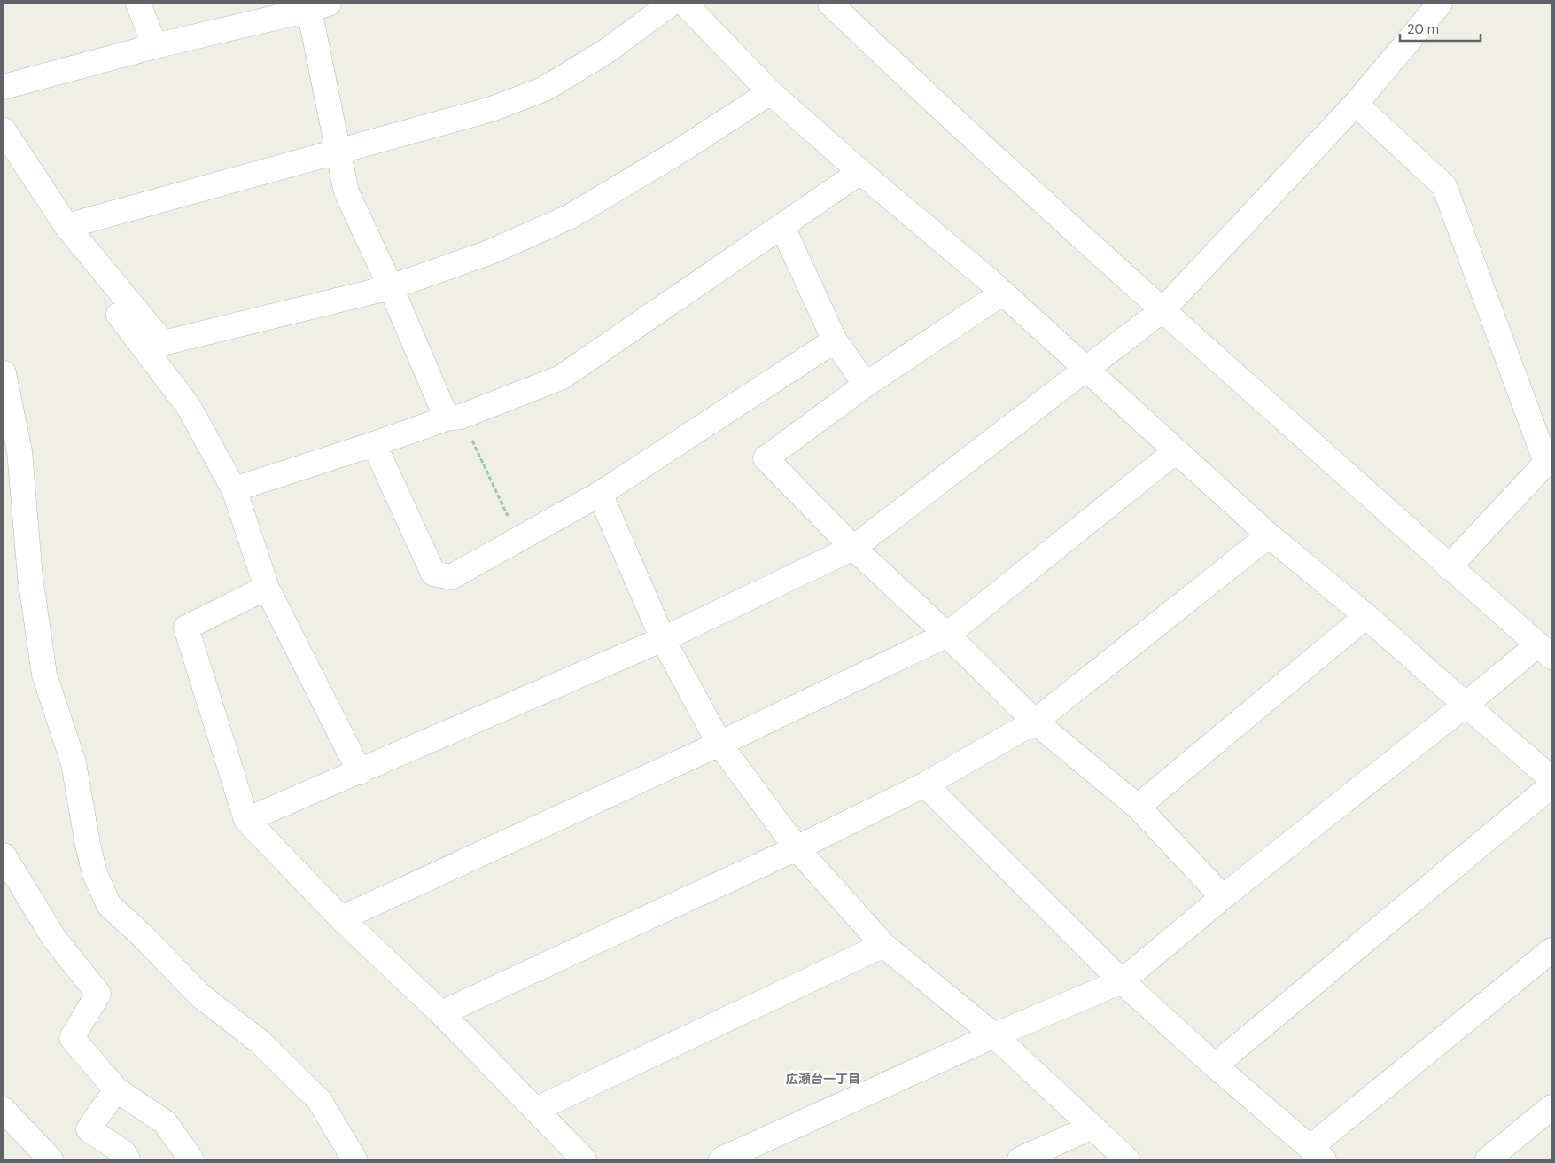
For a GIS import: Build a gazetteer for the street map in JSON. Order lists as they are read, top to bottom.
{
  "districts": ["広瀬台一丁目"],
  "scale_bar": "20 m"
}
